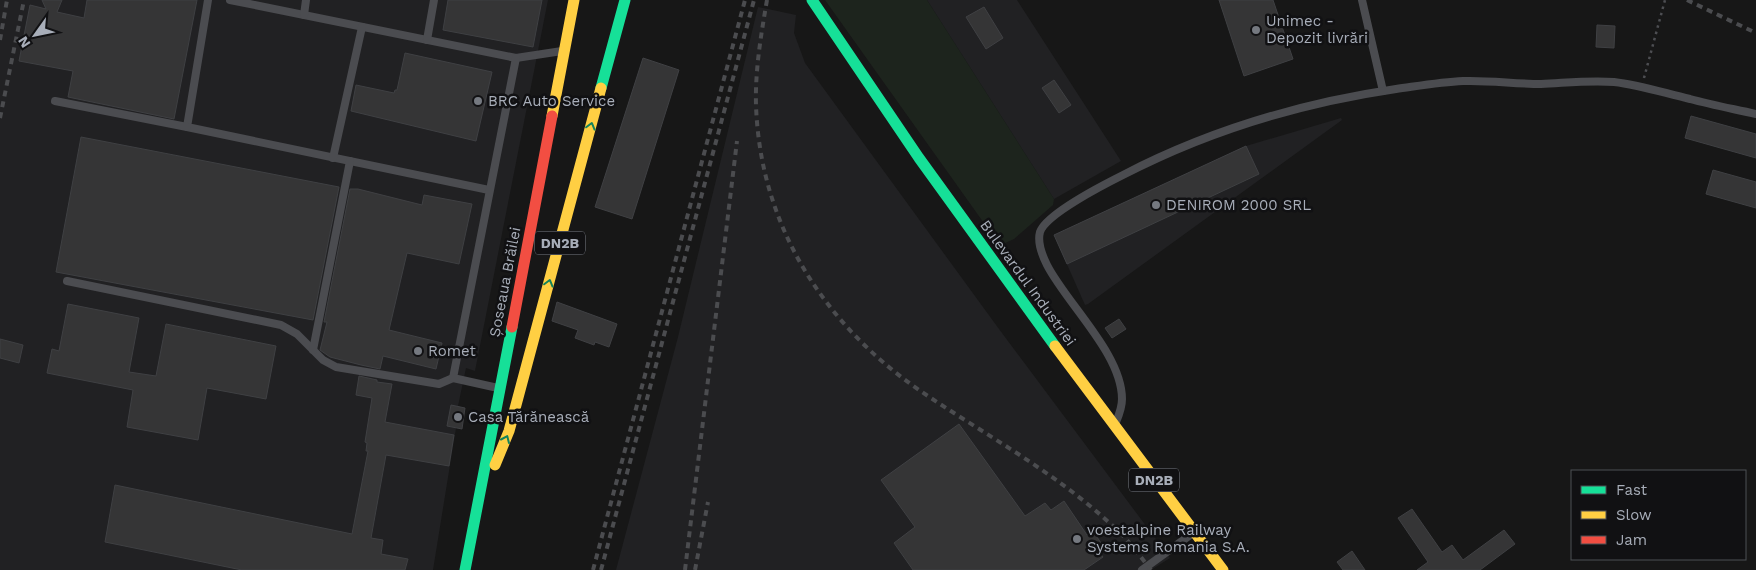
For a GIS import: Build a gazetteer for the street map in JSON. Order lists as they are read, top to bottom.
{
  "streets": {
    "main road": ["DN2B", "Șoseaua Brăilei", "Bulevardul Industriei"]
  },
  "crossings": [
    ["DN2B", "Șoseaua Brăilei"]
  ],
  "places": [
    "Unimec - Depozit livrări",
    "BRC Auto Service",
    "DENIROM 2000 SRL",
    "Romet",
    "Casa Tărănească",
    "voestalpine Railway Systems Romania S.A."
  ],
  "legend": ["Fast", "Slow", "Jam"],
  "north": "bottom left"
}
